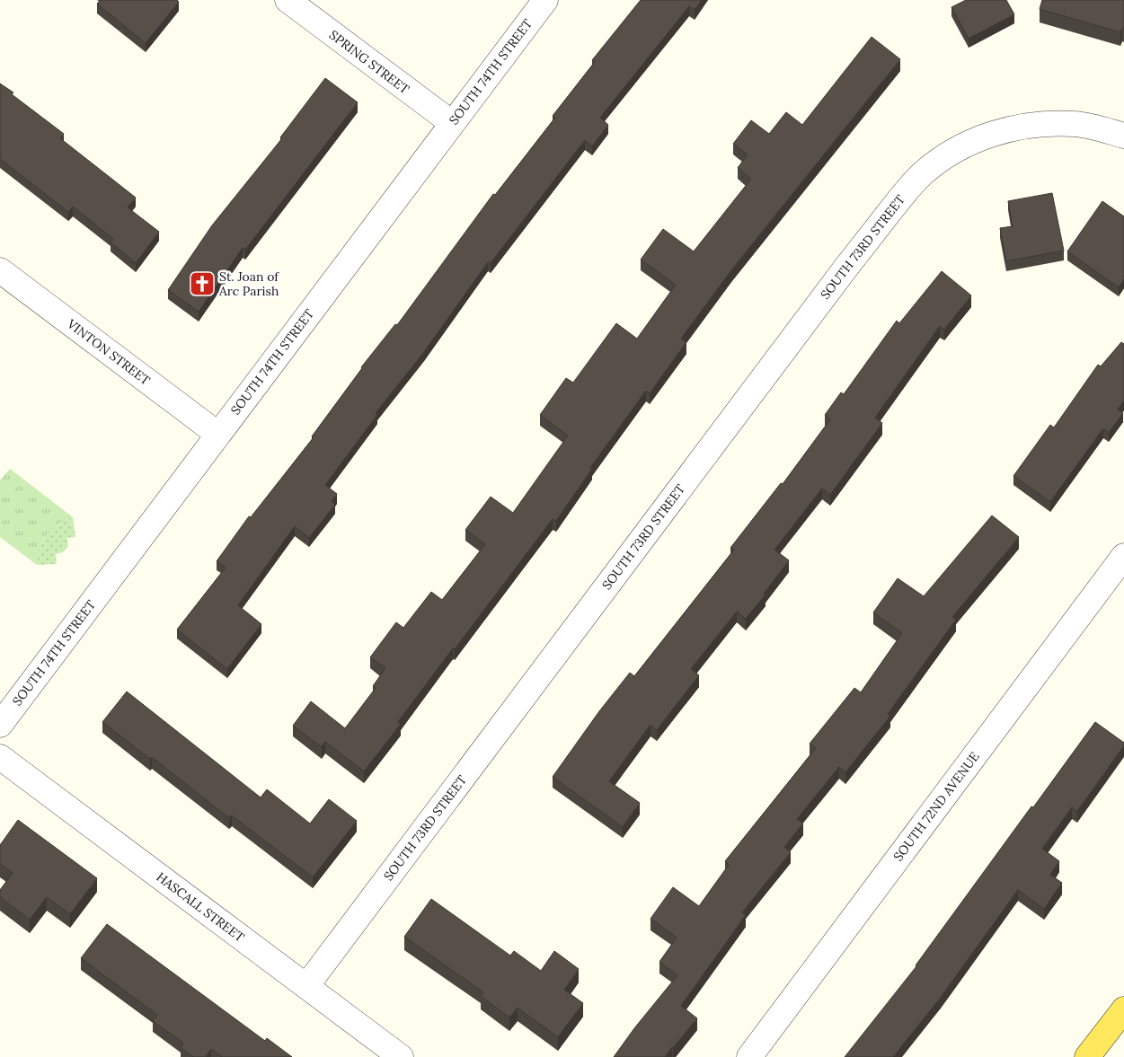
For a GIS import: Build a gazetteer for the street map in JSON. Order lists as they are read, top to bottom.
{
  "streets": {
    "street": [
      "SPRING STREET",
      "SOUTH 74TH STREET",
      "SOUTH 73RD STREET",
      "VINTON STREET",
      "SOUTH 72ND AVENUE",
      "HASCALL STREET"
    ]
  },
  "crossings": [
    ["SPRING STREET", "SOUTH 74TH STREET"],
    ["SOUTH 74TH STREET", "VINTON STREET"],
    ["SOUTH 73RD STREET", "HASCALL STREET"]
  ],
  "places": {
    "church": ["St. Joan of Arc Parish"]
  }
}
